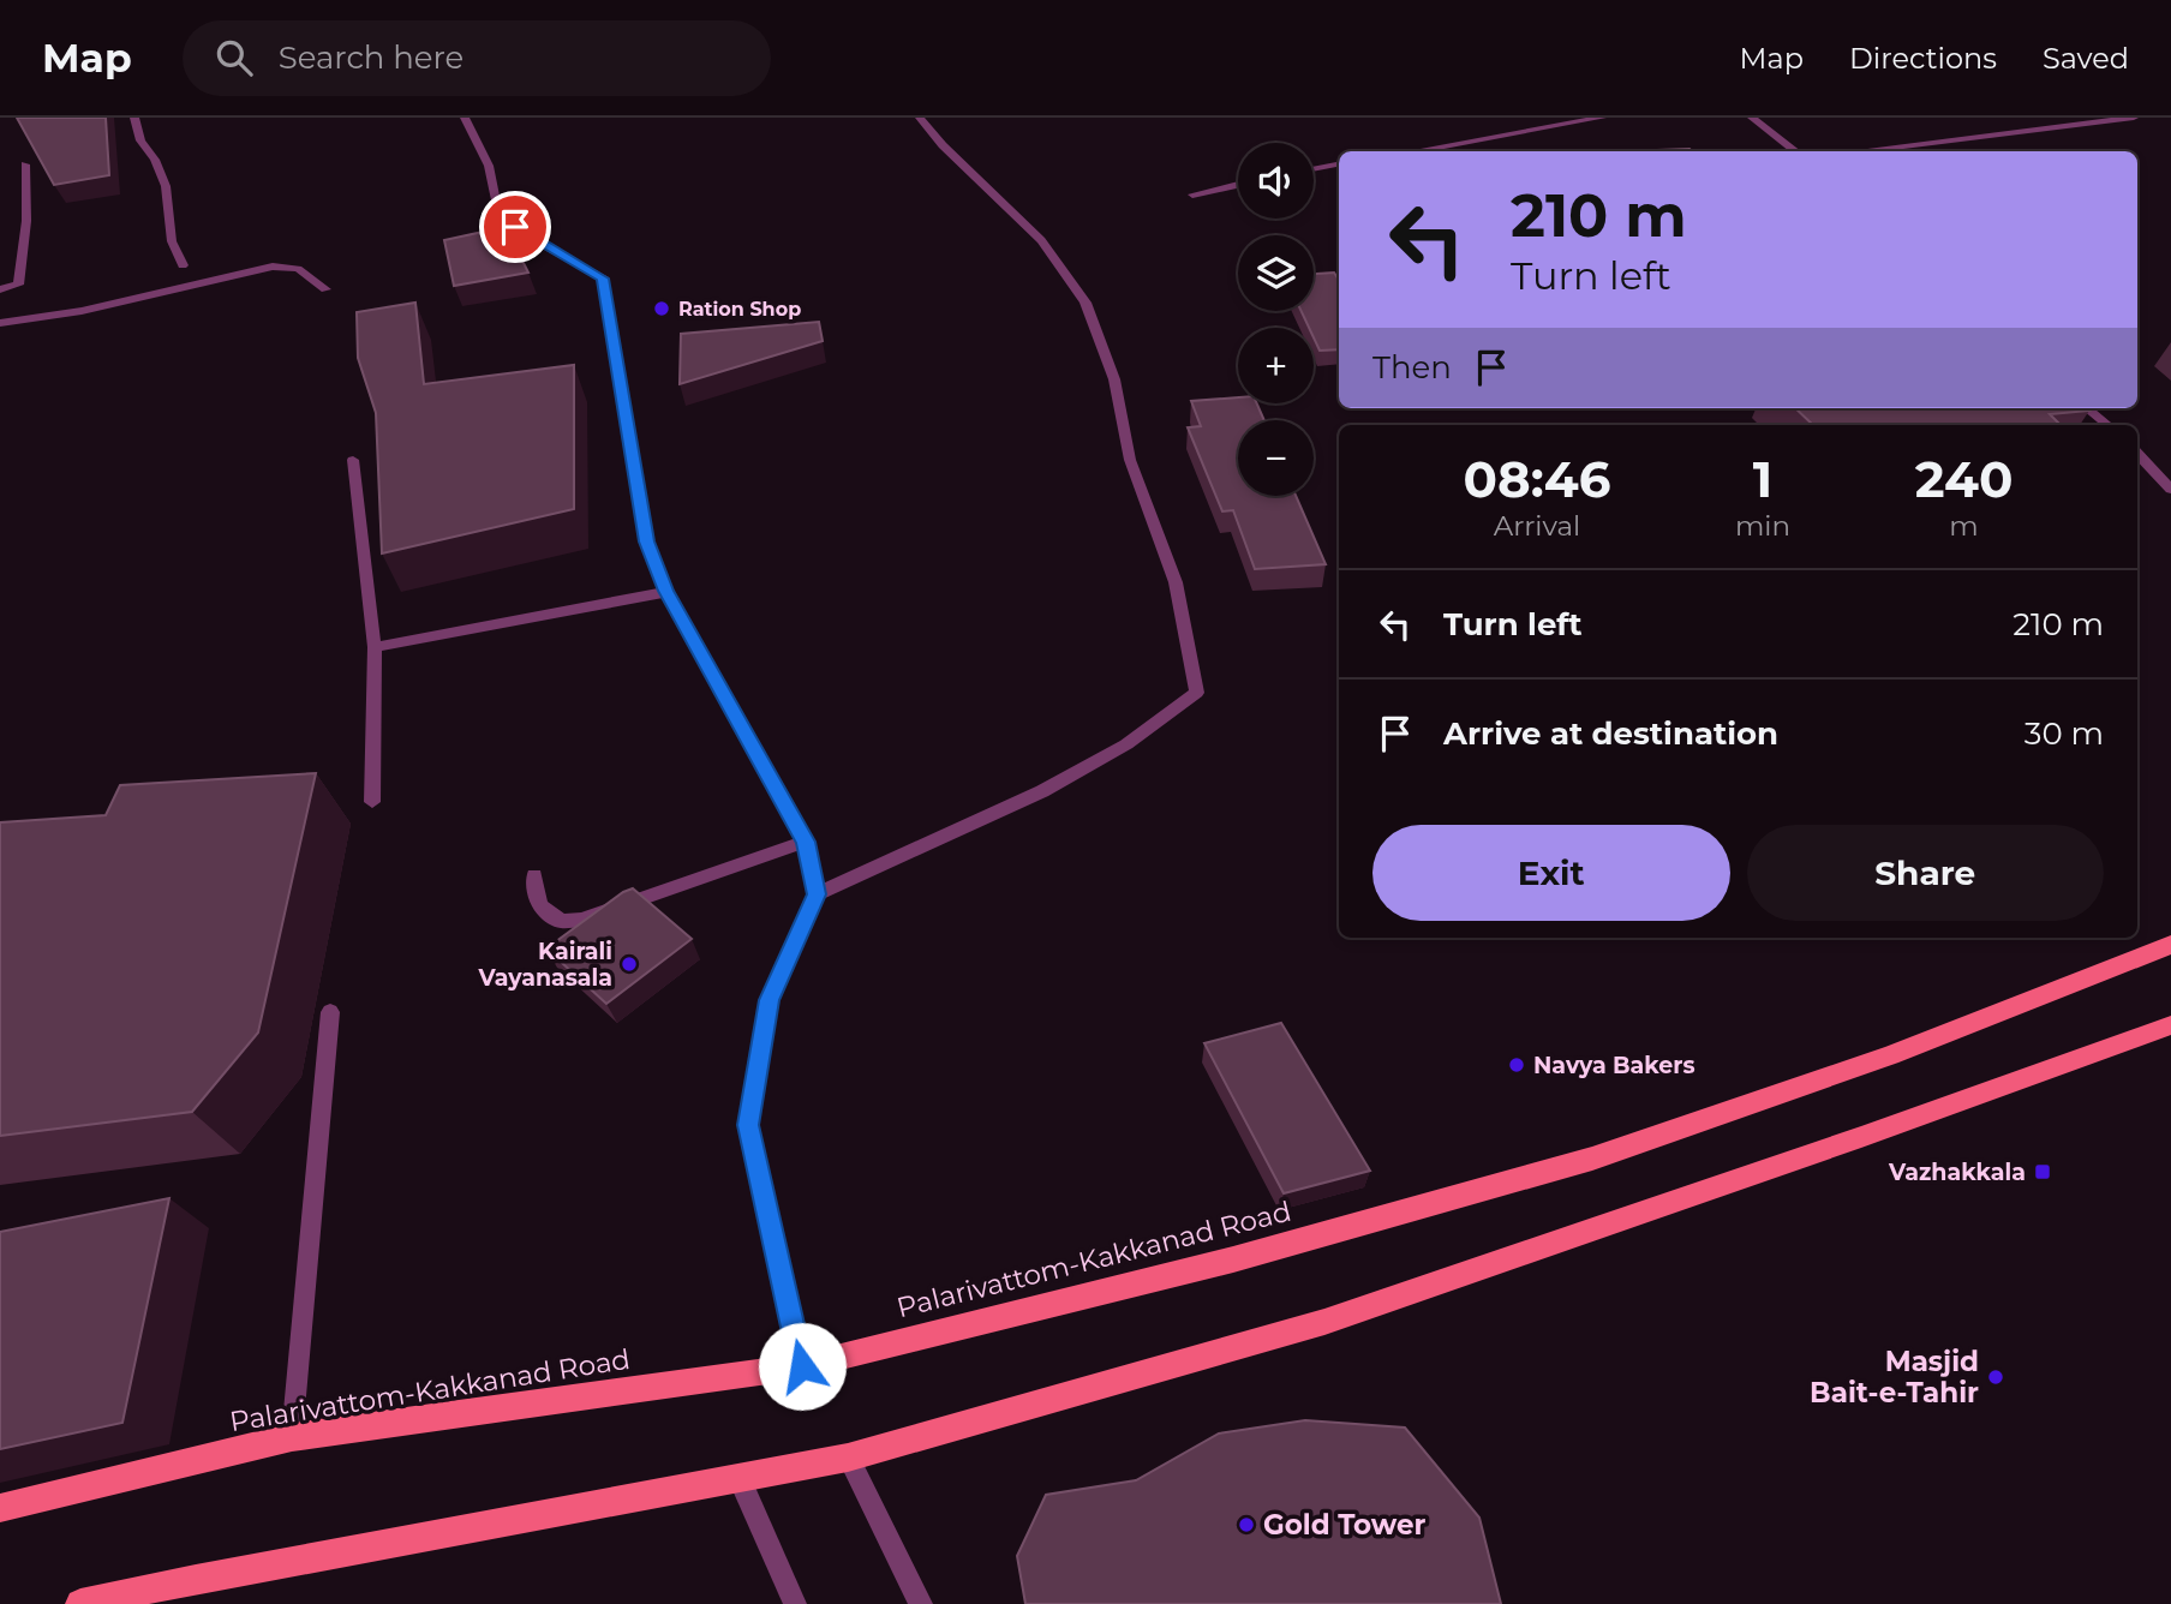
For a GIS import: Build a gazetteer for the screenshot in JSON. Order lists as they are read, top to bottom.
{
  "streets": {
    "main road": ["Palarivattom-Kakkanad Road"]
  },
  "places": {
    "other": [
      "Ration Shop",
      "Kairali Vayanasala",
      "Navya Bakers",
      "Masjid Bait-e-Tahir",
      "Gold Tower"
    ],
    "transit": ["Vazhakkala"]
  },
  "page": {
    "header": "Map",
    "search": "Search here",
    "nav": ["Map", "Directions", "Saved"],
    "map_buttons": ["+", "−"],
    "turn": ["210 m", "Turn left"],
    "then": "Then",
    "eta": [
      "08:46",
      "Arrival",
      "1",
      "min",
      "240",
      "m"
    ],
    "list": [
      {
        "name": "Turn left",
        "value": "210 m"
      },
      {
        "name": "Arrive at destination",
        "value": "30 m"
      }
    ],
    "buttons": ["Exit", "Share"]
  }
}
